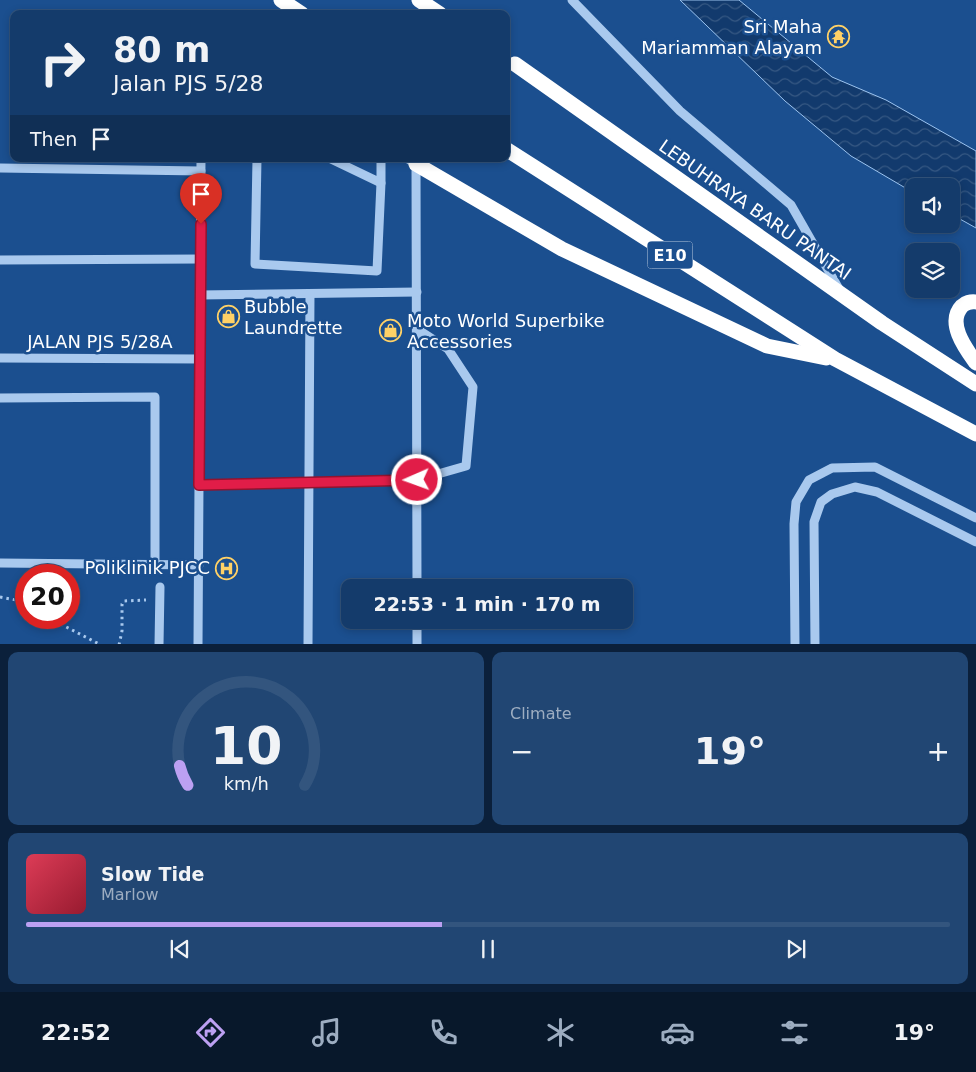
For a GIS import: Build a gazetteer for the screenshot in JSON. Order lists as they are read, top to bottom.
{
  "streets": {
    "highway": ["LEBUHRAYA BARU PANTAI", "E10"],
    "street": ["JALAN PJS 5/28A"]
  },
  "places": {
    "temple": ["Sri Maha Mariamman Alayam"],
    "shop": ["Bubble Laundrette", "Moto World Superbike Accessories"],
    "hospital": ["Poliklinik PJCC"]
  },
  "page": {
    "turn": ["80 m", "Jalan PJS 5/28"],
    "then": "Then",
    "limit": "20",
    "trip": "22:53 · 1 min · 170 m",
    "tile": "Climate",
    "heat": ["−", "19°", "+"],
    "song": ["Slow Tide", "Marlow"],
    "tabs": ["22:52", "19°"],
    "gauge": ["10", "km/h"]
  }
}
